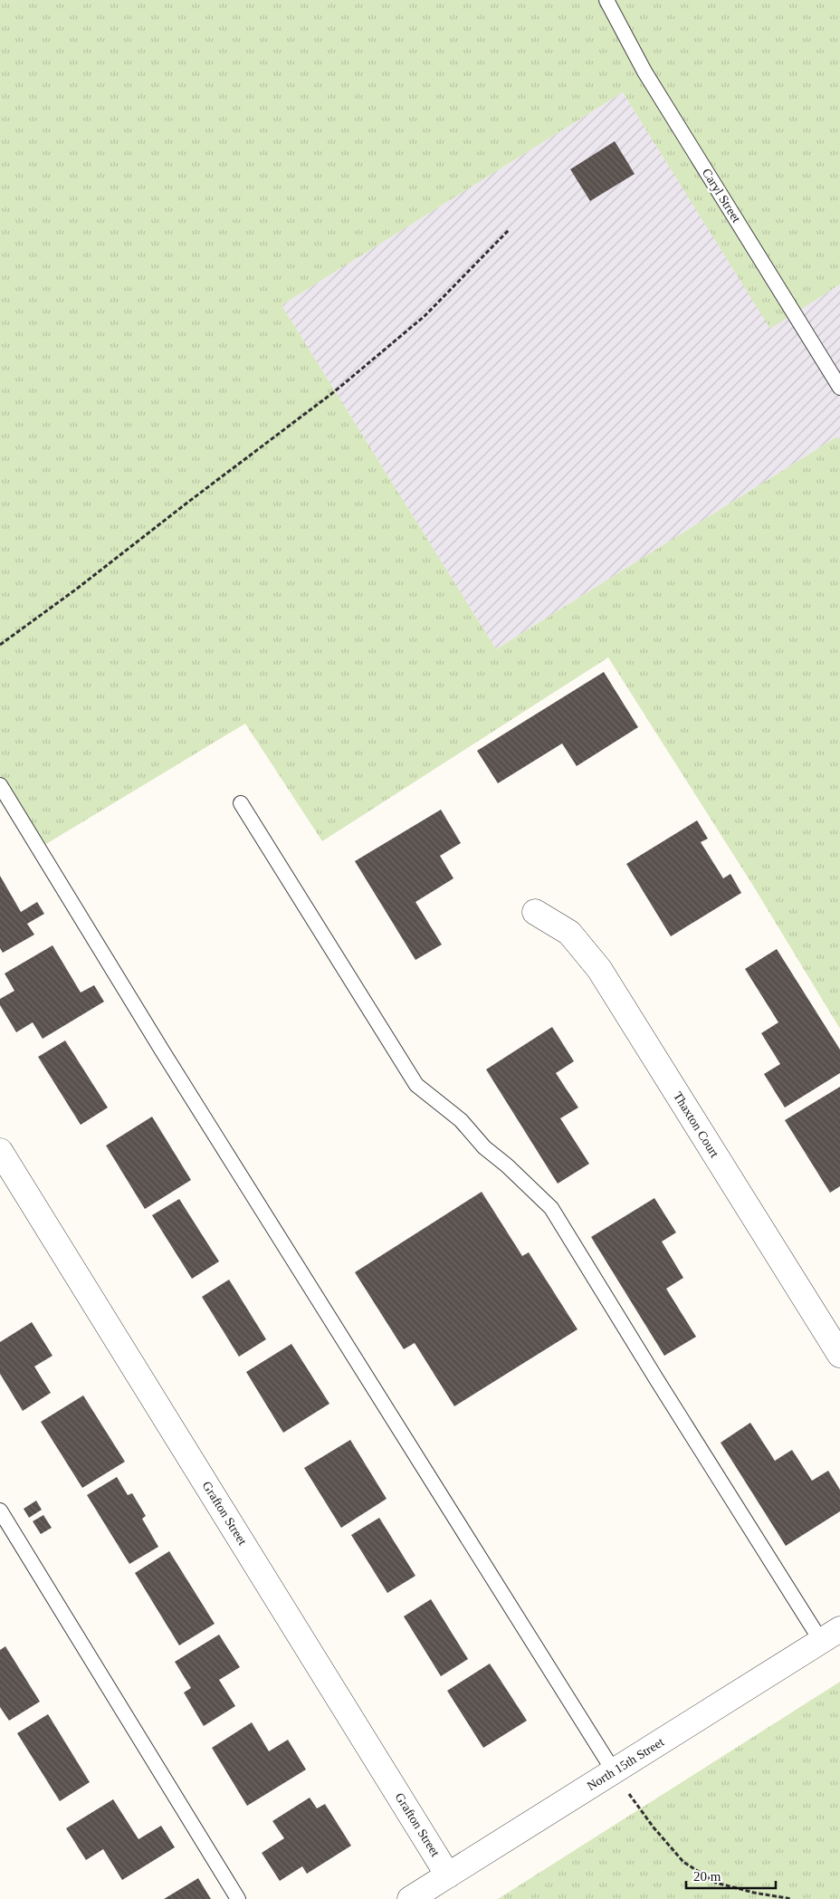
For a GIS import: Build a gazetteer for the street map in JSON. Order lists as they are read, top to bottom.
{
  "streets": {
    "street": ["Thaxton Court", "Grafton Street", "North 15th Street"],
    "lane": ["Caryl Street"]
  },
  "crossings": [
    ["Grafton Street", "North 15th Street"]
  ],
  "scale_bar": "20 m"
}
